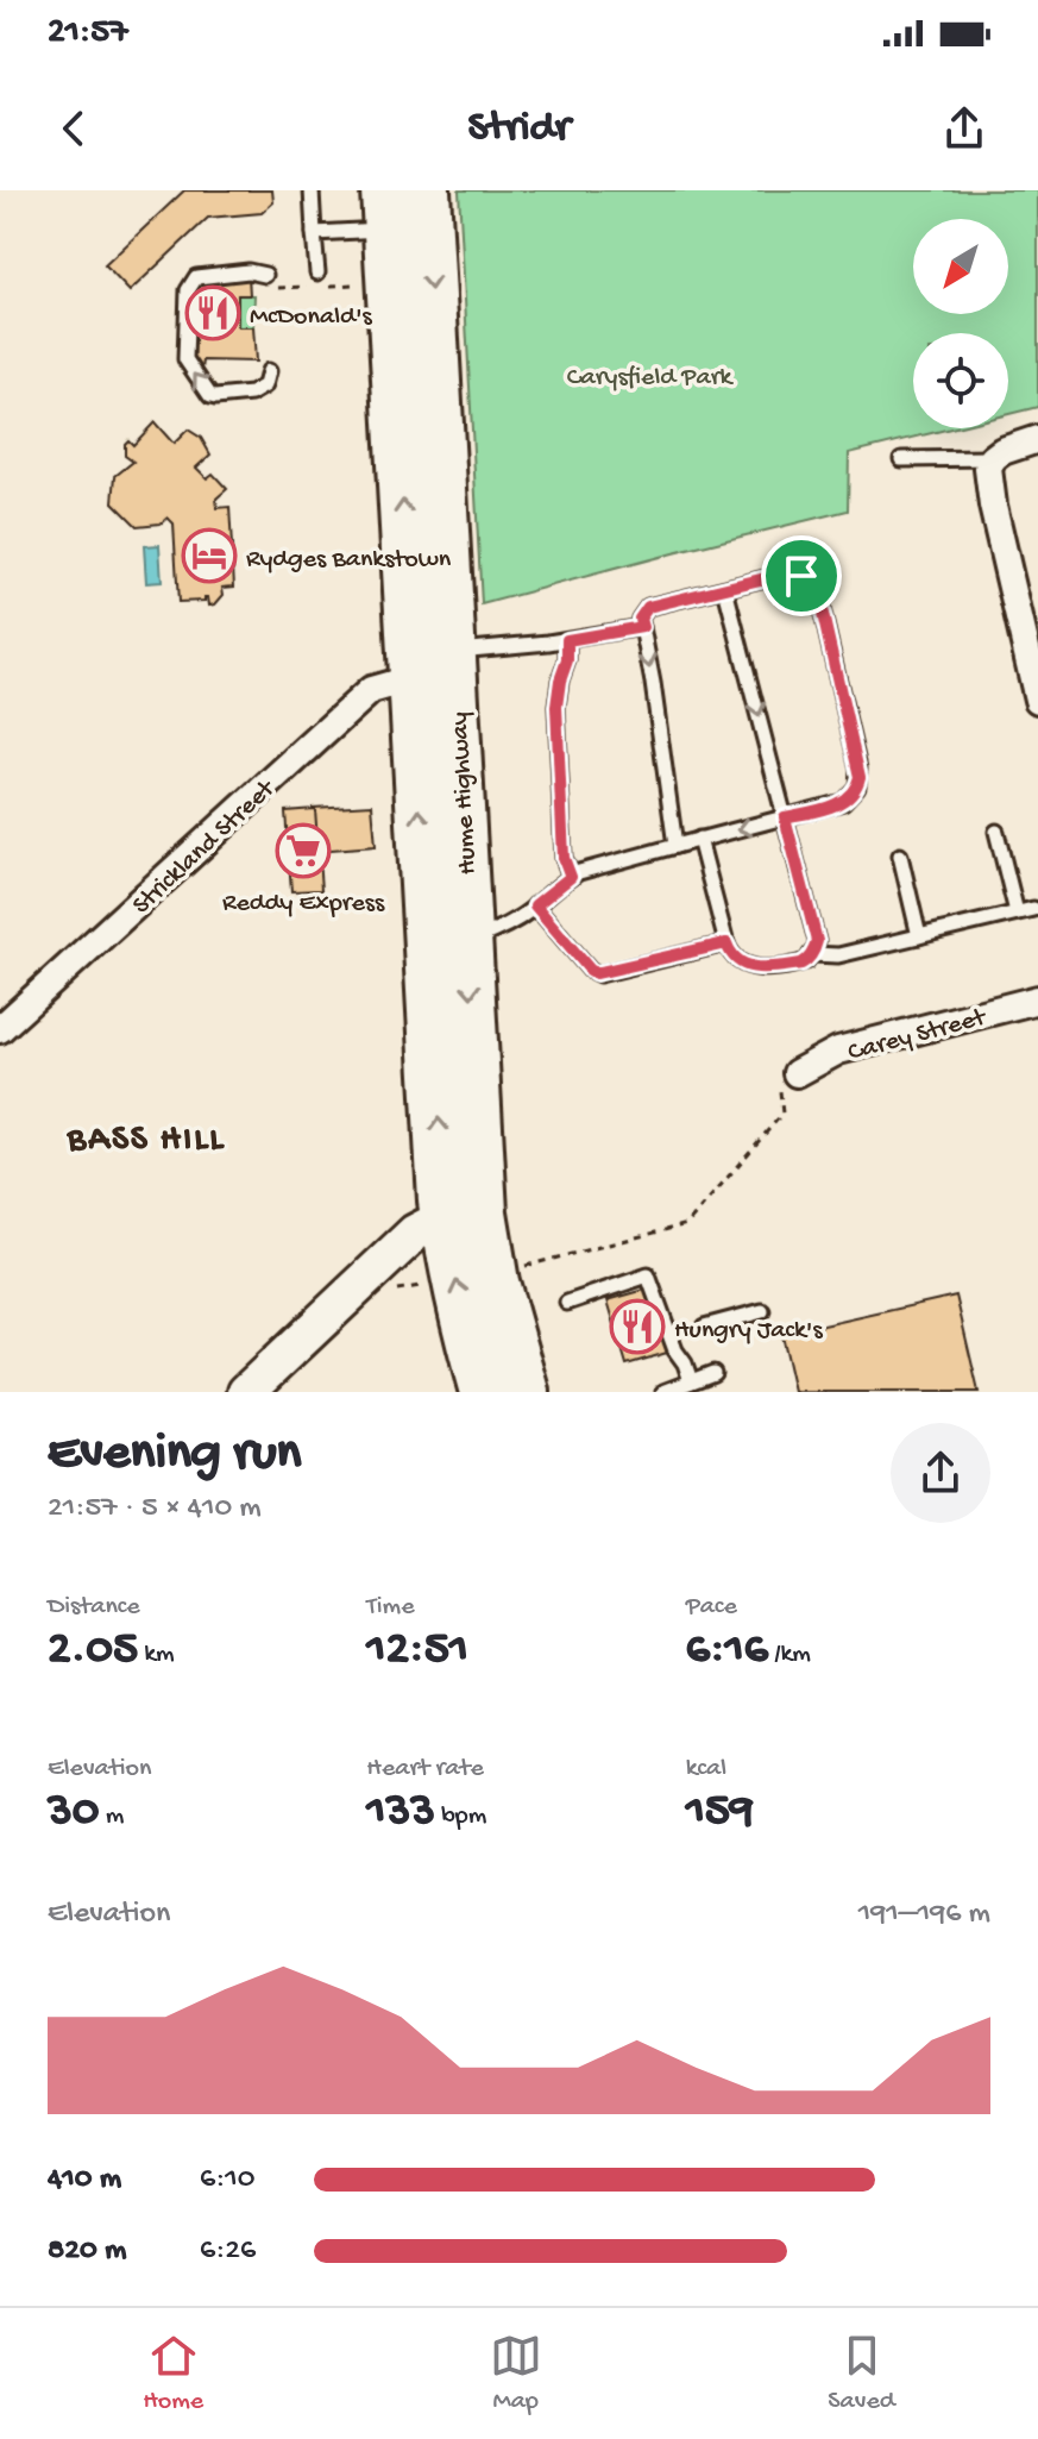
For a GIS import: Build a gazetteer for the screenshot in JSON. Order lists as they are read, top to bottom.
{
  "streets": {
    "highway": ["Hume Highway"],
    "street": ["Strickland Street", "Carey Street"]
  },
  "crossings": [
    ["Hume Highway", "Strickland Street"]
  ],
  "districts": ["BASS HILL"],
  "parks": ["Carysfield Park"],
  "places": {
    "restaurant": ["McDonald's", "Hungry Jack's"],
    "hotel": ["Rydges Bankstown"],
    "supermarket": ["Reddy Express"]
  },
  "north": "bottom left",
  "page": {
    "status": "21:57",
    "header": "Stridr",
    "heading": ["Evening run", "21:57 · 5 × 410 m"],
    "stats": [
      ["Distance", "2.05 km"],
      ["Time", "12:51"],
      ["Pace", "6:16 /km"],
      ["Elevation", "30 m"],
      ["Heart rate", "133 bpm"],
      ["kcal", "159"]
    ],
    "chart": ["Elevation", "191–196 m"],
    "list": [
      {
        "name": "410 m",
        "note": "6:10"
      },
      {
        "name": "820 m",
        "note": "6:26"
      }
    ],
    "tabs": ["Home", "Map", "Saved"]
  }
}
